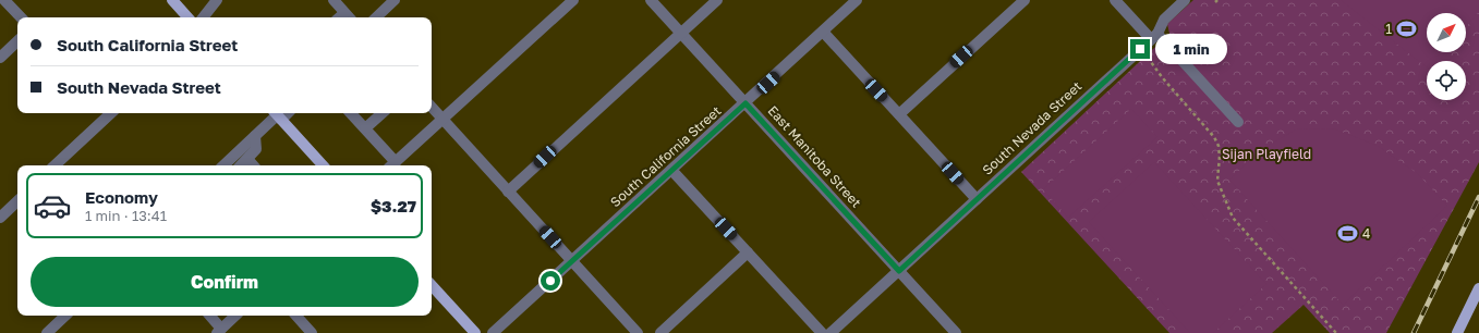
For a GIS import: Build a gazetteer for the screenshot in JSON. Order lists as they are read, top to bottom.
{
  "streets": {
    "street": ["South Nevada Street", "South California Street", "East Manitoba Street"]
  },
  "crossings": [
    ["South Nevada Street", "East Manitoba Street"],
    ["South California Street", "East Manitoba Street"]
  ],
  "parks": ["Sijan Playfield"],
  "places": {
    "sports": ["1", "4"]
  },
  "north": "top right",
  "page": {
    "banner": ["South California Street", "South Nevada Street"],
    "bubble": "1 min",
    "list": [
      {
        "name": "Economy",
        "note": "1 min · 13:41",
        "value": "$3.27"
      }
    ],
    "buttons": "Confirm"
  }
}
